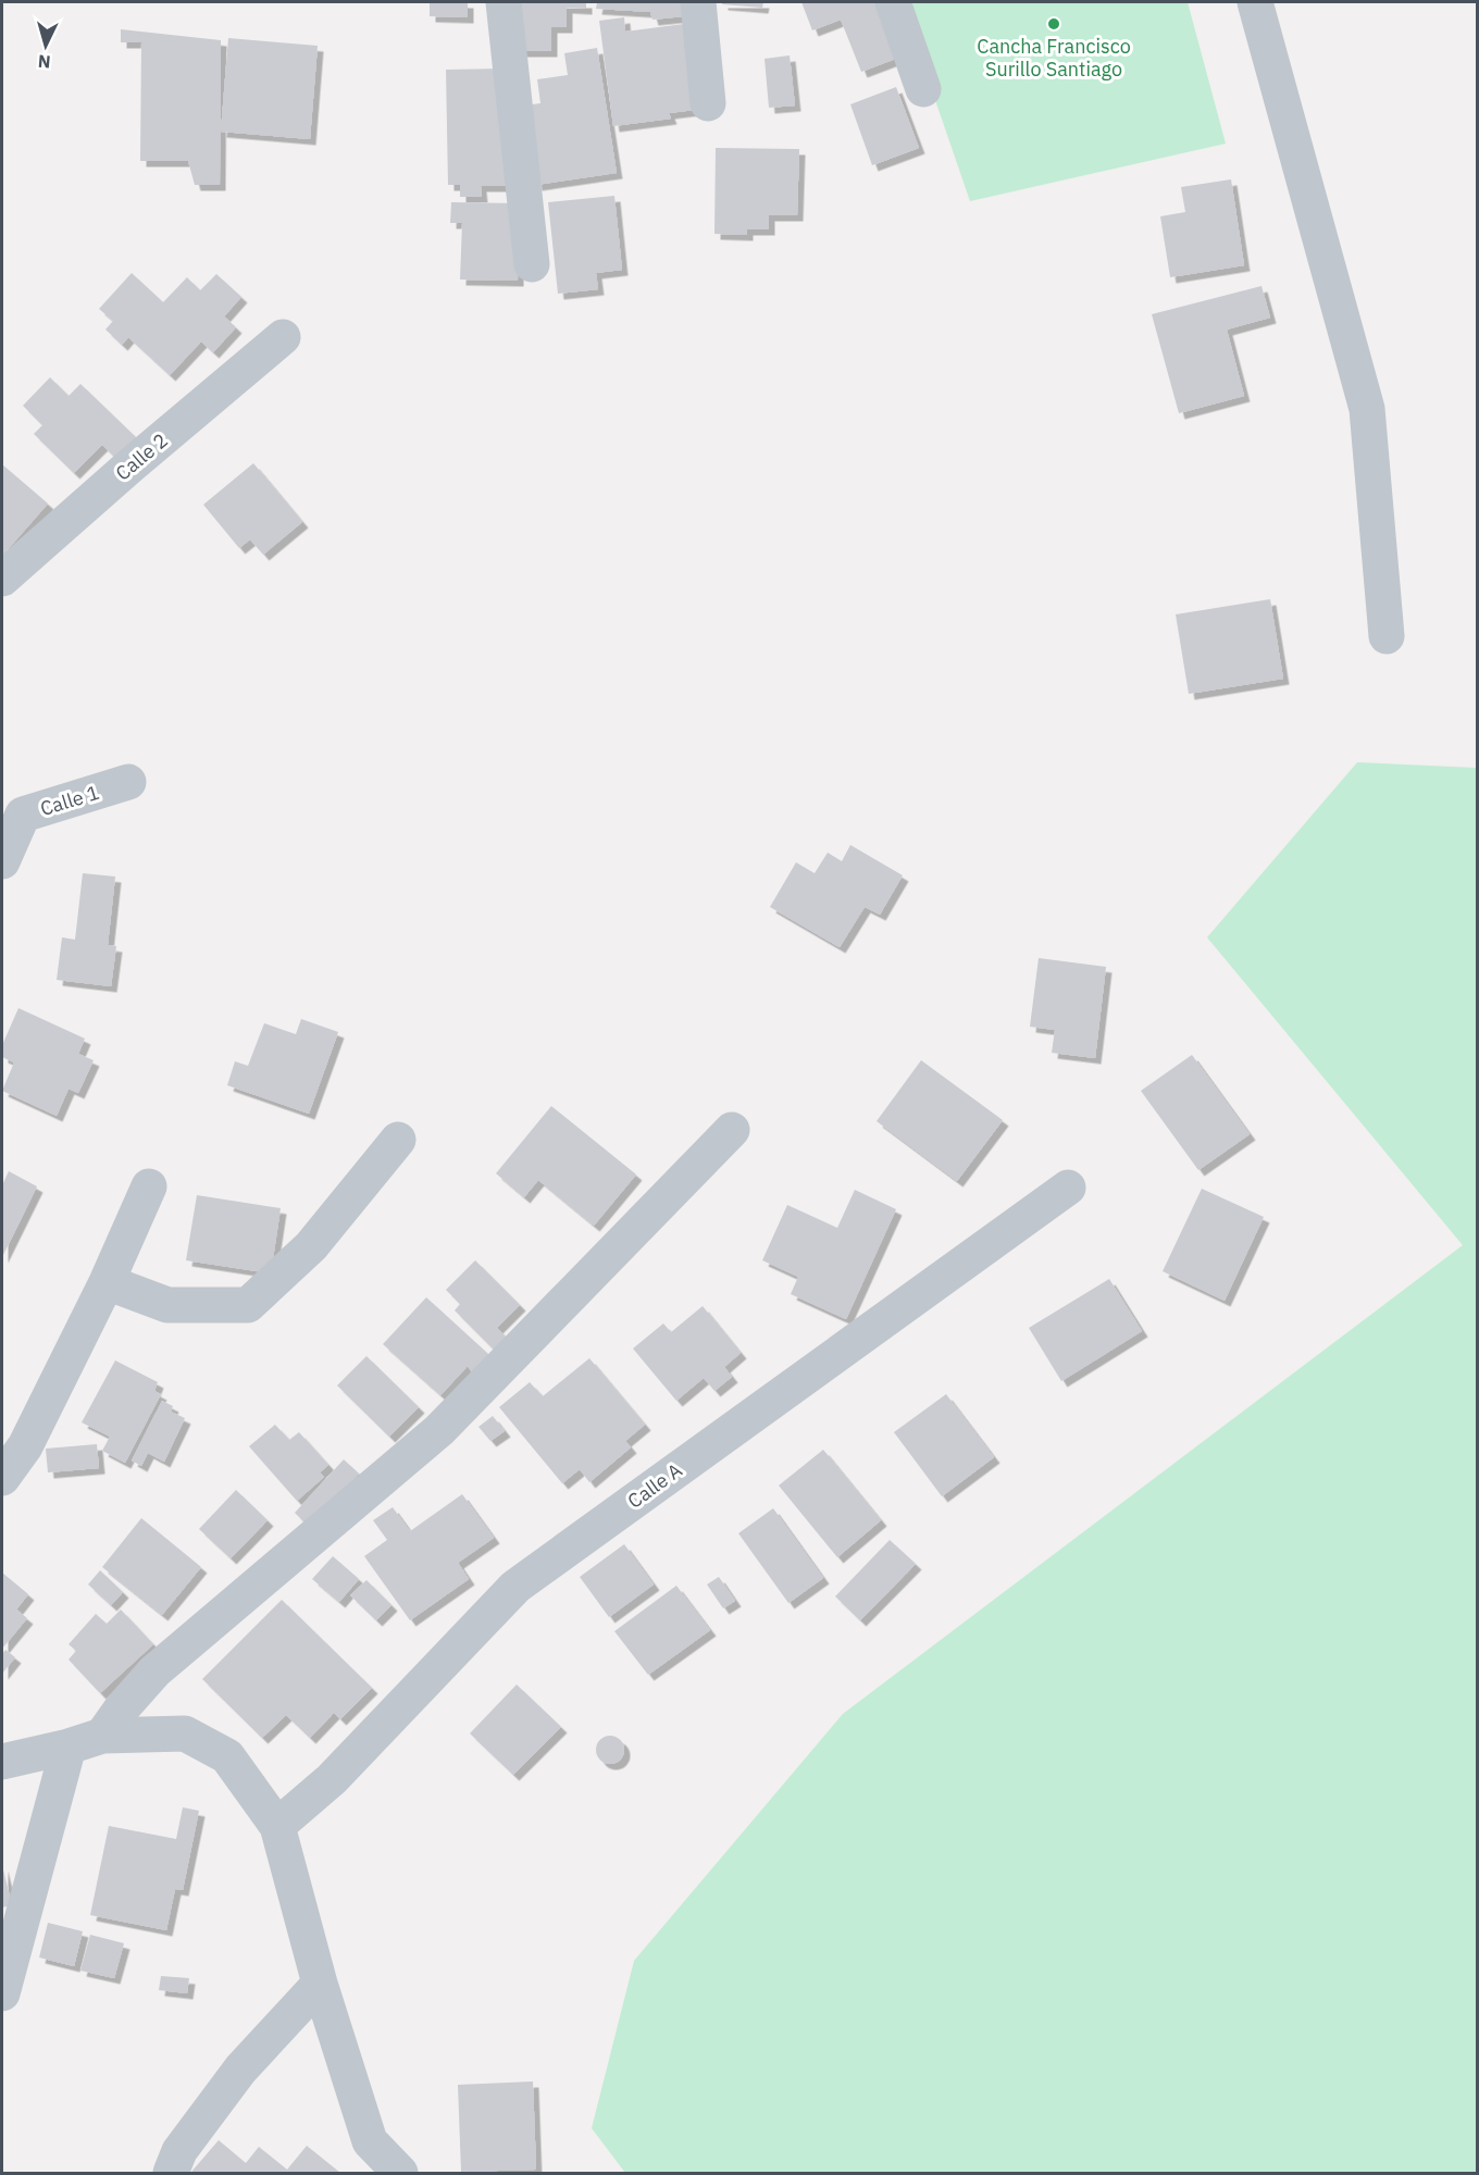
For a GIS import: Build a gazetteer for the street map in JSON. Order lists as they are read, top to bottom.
{
  "streets": {
    "street": ["Calle 2", "Calle 1", "Calle A"]
  },
  "places": ["Cancha Francisco Surillo Santiago"],
  "north": "bottom"
}
